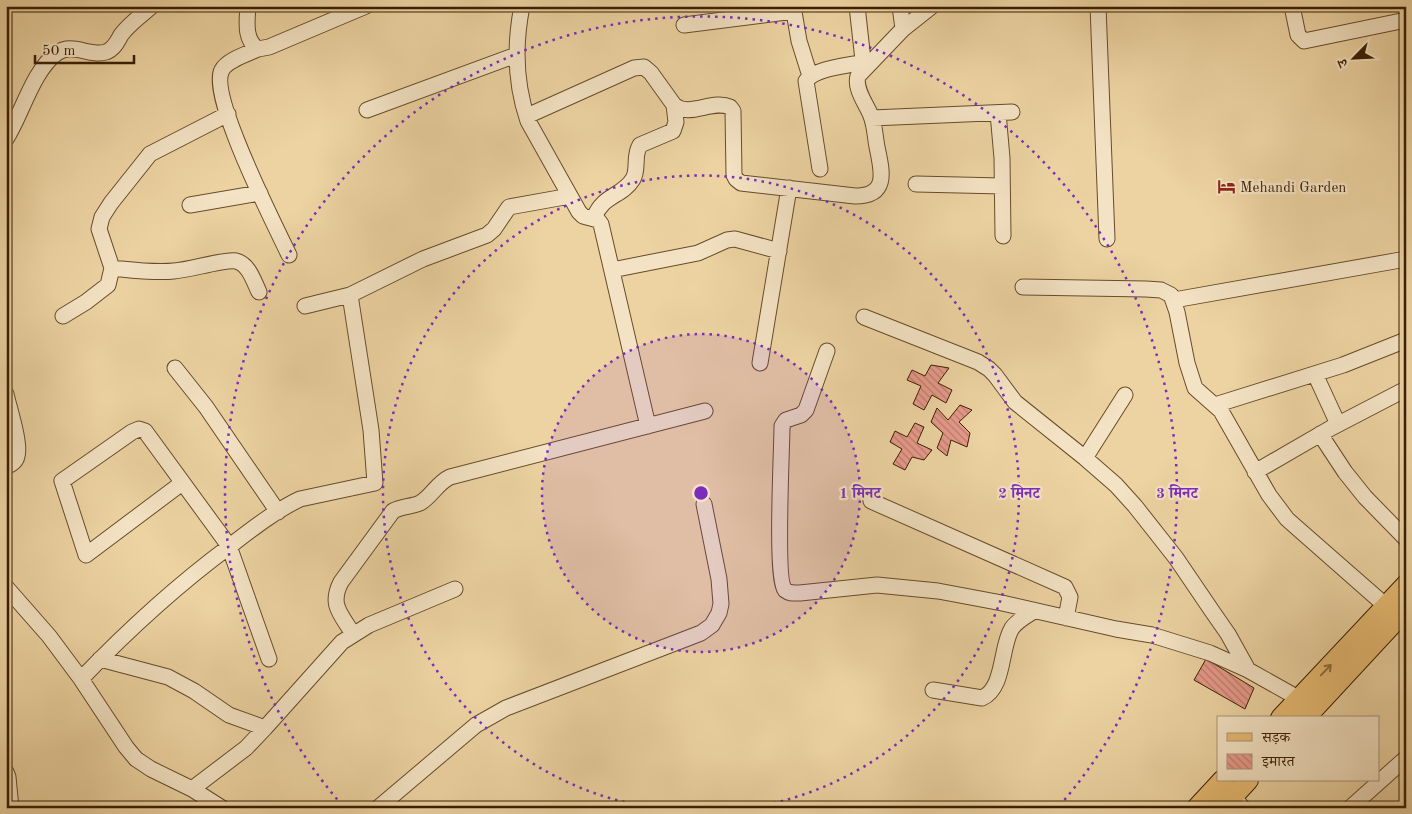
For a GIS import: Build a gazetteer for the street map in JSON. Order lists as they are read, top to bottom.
{
  "places": {
    "hotel": ["Mehandi Garden"]
  },
  "legend": ["सड़क", "इमारत"],
  "scale_bar": "50 m",
  "north": "bottom left",
  "rings": ["1 मिनट", "2 मिनट", "3 मिनट"]
}
